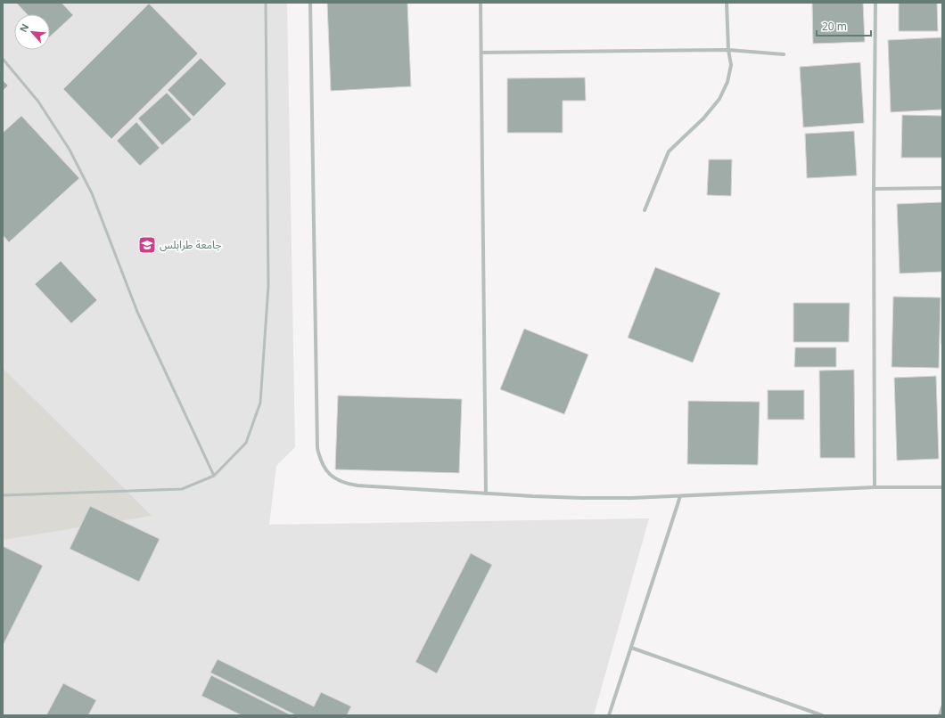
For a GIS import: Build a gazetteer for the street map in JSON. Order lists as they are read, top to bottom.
{
  "places": {
    "school or university": ["جامعة طرابلس"]
  },
  "scale_bar": "20 m",
  "north": "top left"
}
